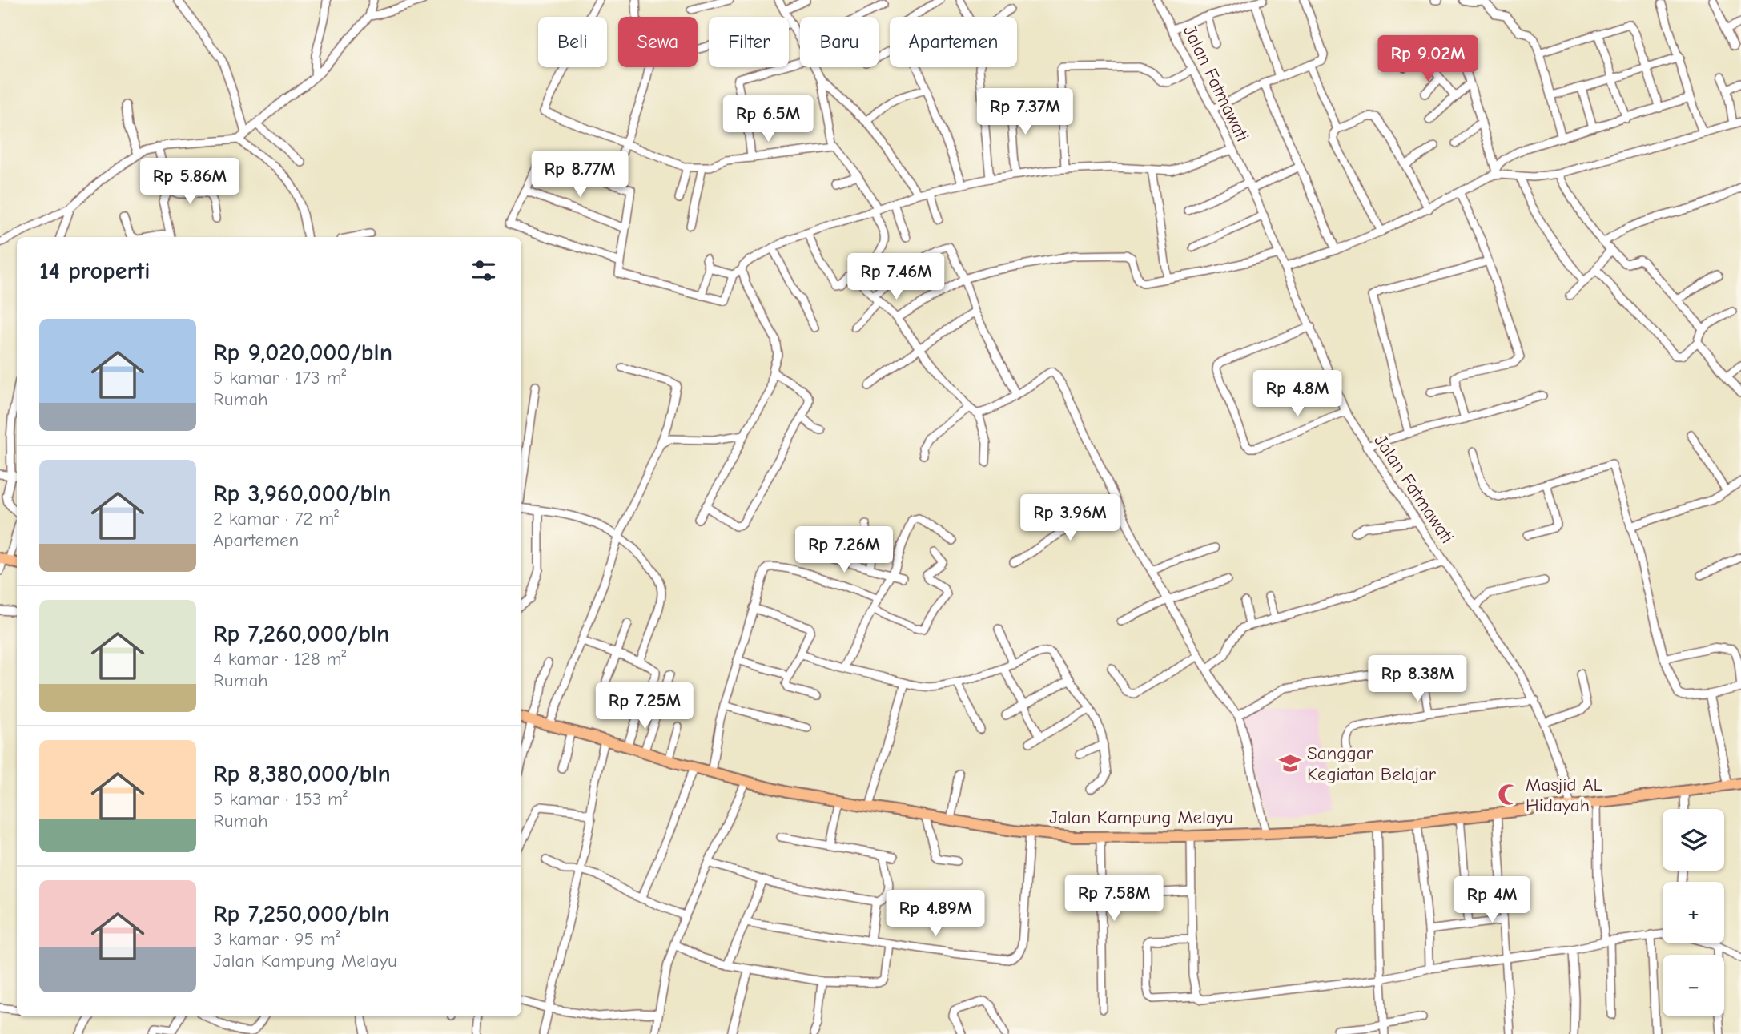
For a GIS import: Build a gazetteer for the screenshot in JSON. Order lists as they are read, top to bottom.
{
  "streets": {
    "main road": ["Jalan Kampung Melayu"],
    "street": ["Jalan Fatmawati"]
  },
  "crossings": [
    ["Jalan Fatmawati", "Jalan Kampung Melayu"]
  ],
  "places": {
    "school or university": ["Sanggar Kegiatan Belajar"],
    "mosque": ["Masjid AL Hidayah"]
  },
  "page": {
    "chip": [
      "Beli",
      "Sewa",
      "Filter",
      "Baru",
      "Apartemen"
    ],
    "price": [
      "Rp 9.02M",
      "Rp 7.37M",
      "Rp 6.5M",
      "Rp 8.77M",
      "Rp 5.86M",
      "Rp 7.46M",
      "Rp 4.8M",
      "Rp 3.96M",
      "Rp 7.26M",
      "Rp 8.38M",
      "Rp 7.25M",
      "Rp 7.58M",
      "Rp 4M",
      "Rp 4.89M"
    ],
    "heading": "14 properti",
    "list": [
      {
        "name": "Rp 9,020,000/bln",
        "note": "5 kamar · 173 m² · Rumah"
      },
      {
        "name": "Rp 3,960,000/bln",
        "note": "2 kamar · 72 m² · Apartemen"
      },
      {
        "name": "Rp 7,260,000/bln",
        "note": "4 kamar · 128 m² · Rumah"
      },
      {
        "name": "Rp 8,380,000/bln",
        "note": "5 kamar · 153 m² · Rumah"
      },
      {
        "name": "Rp 7,250,000/bln",
        "note": "3 kamar · 95 m² · Jalan Kampung Melayu"
      }
    ],
    "map_buttons": ["+", "−"]
  }
}
